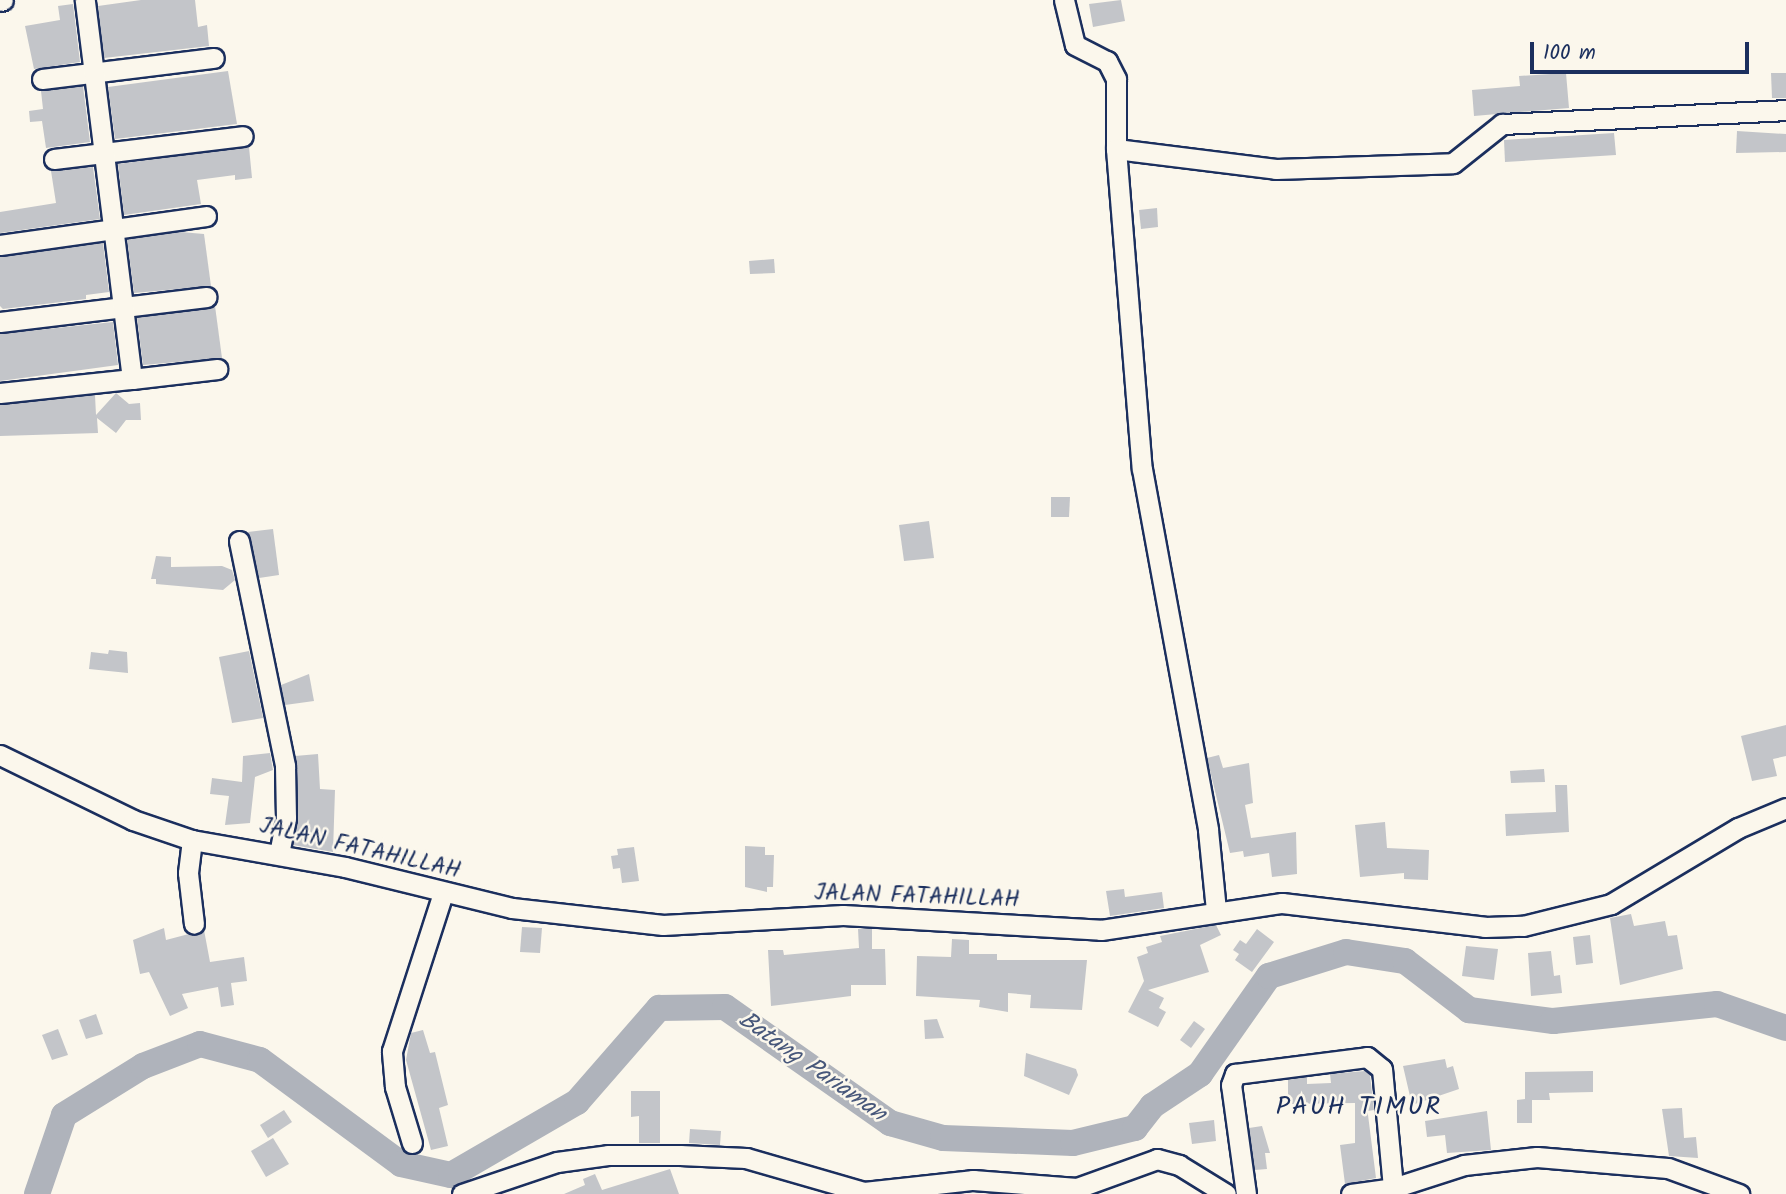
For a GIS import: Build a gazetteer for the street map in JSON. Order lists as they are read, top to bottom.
{
  "streets": {
    "street": ["JALAN FATAHILLAH"]
  },
  "districts": ["PAUH TIMUR"],
  "water": ["Batang Pariaman"],
  "scale_bar": "100 m"
}
